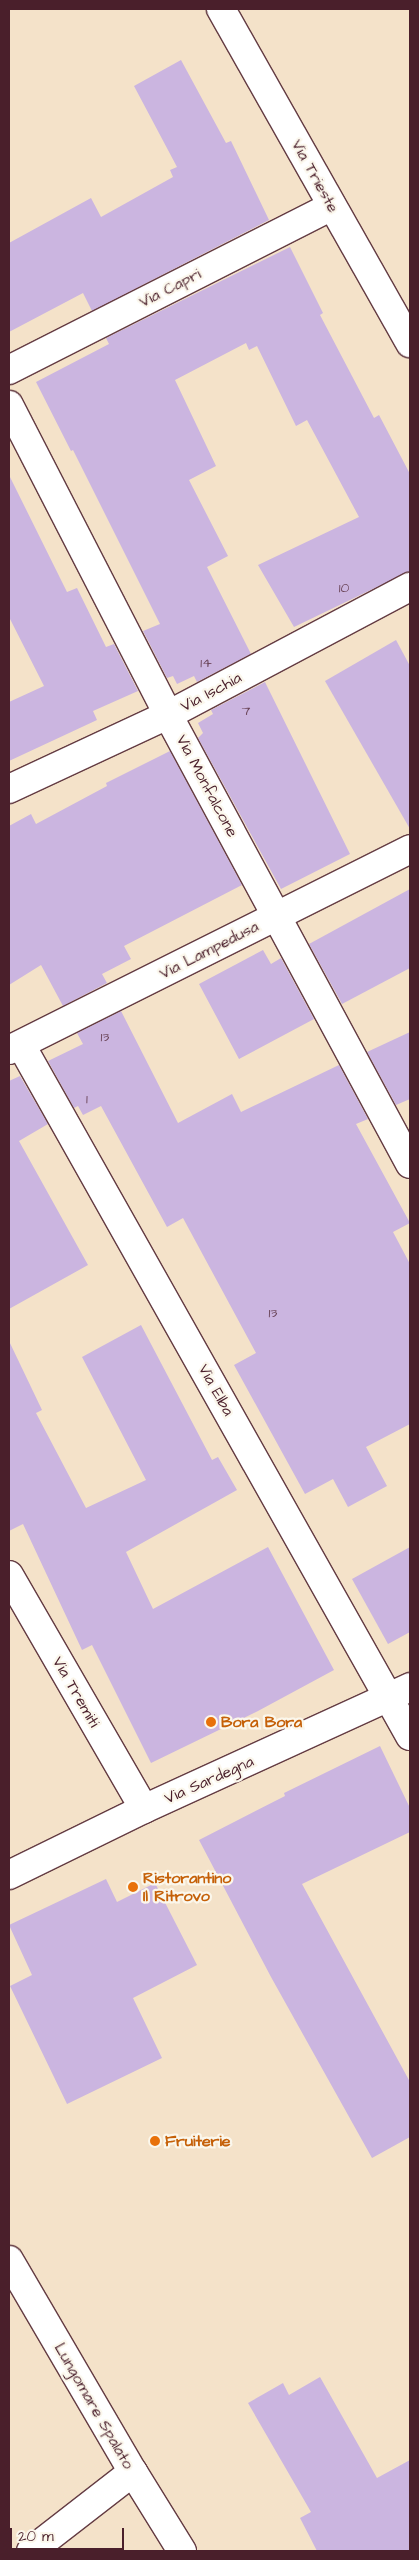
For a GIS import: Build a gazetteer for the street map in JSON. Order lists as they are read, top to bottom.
{
  "streets": {
    "street": [
      "Via Trieste",
      "Via Capri",
      "Via Ischia",
      "Via Monfalcone",
      "Via Lampedusa",
      "Via Elba",
      "Via Tremiti",
      "Via Sardegna",
      "Lungomare Spalato"
    ]
  },
  "crossings": [
    ["Via Trieste", "Via Capri"],
    ["Via Ischia", "Via Monfalcone"],
    ["Via Monfalcone", "Via Lampedusa"],
    ["Via Lampedusa", "Via Elba"],
    ["Via Elba", "Via Sardegna"],
    ["Via Tremiti", "Via Sardegna"]
  ],
  "places": ["Bora Bora", "Ristorantino Il Ritrovo", "Fruiterie"],
  "house_numbers": [
    "10",
    "14",
    "7",
    "13",
    "1",
    "13"
  ],
  "scale_bar": "20 m"
}
